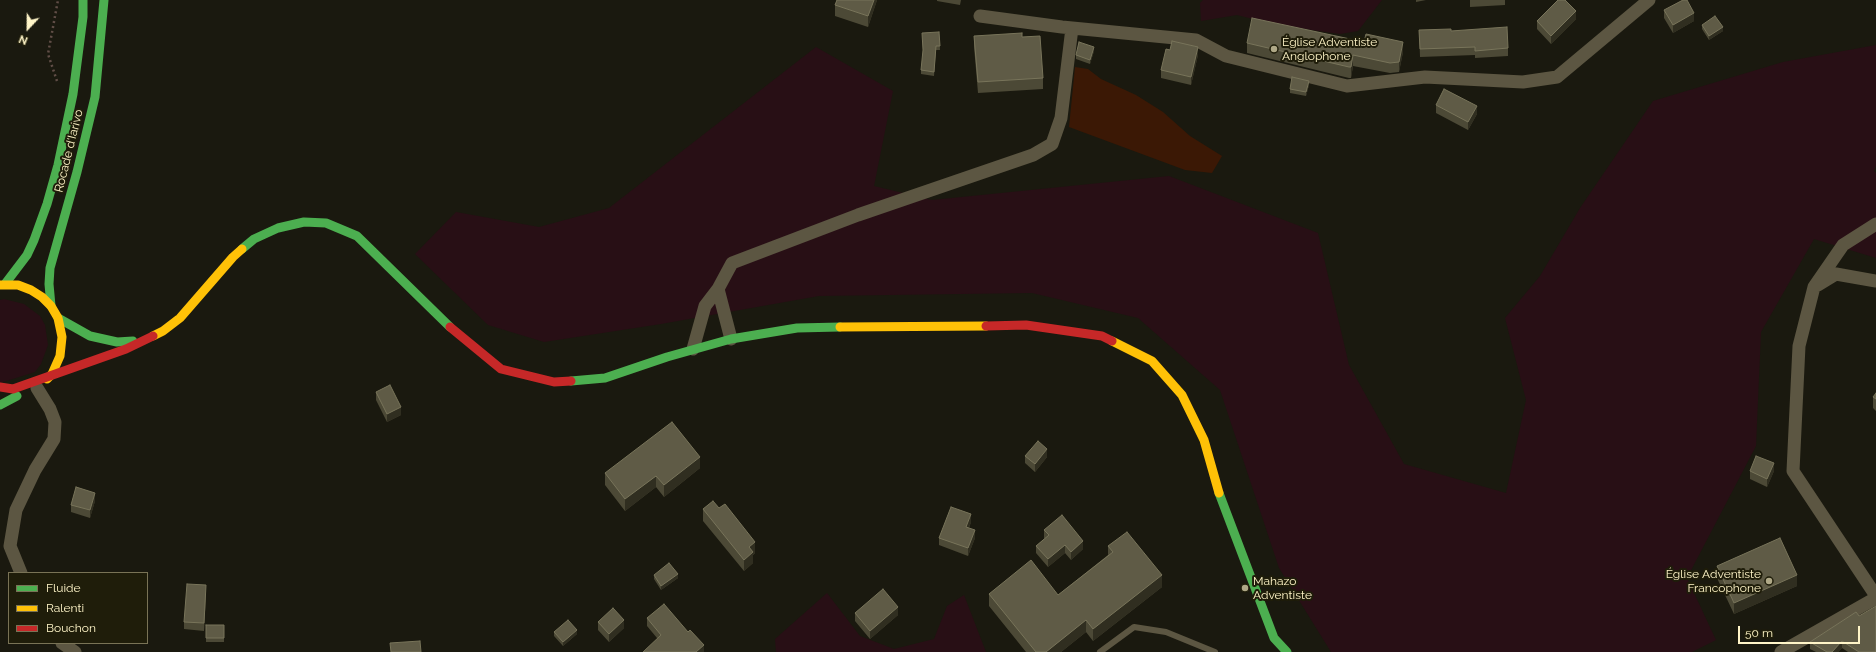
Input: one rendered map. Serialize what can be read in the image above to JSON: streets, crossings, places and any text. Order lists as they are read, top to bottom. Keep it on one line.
{"streets":{"main road":["Rocade d'Iarivo"]},"places":["Église Adventiste Anglophone","Église Adventiste Francophone","Mahazo Adventiste"],"legend":["Fluide","Ralenti","Bouchon"],"scale_bar":"50 m","north":"bottom"}
